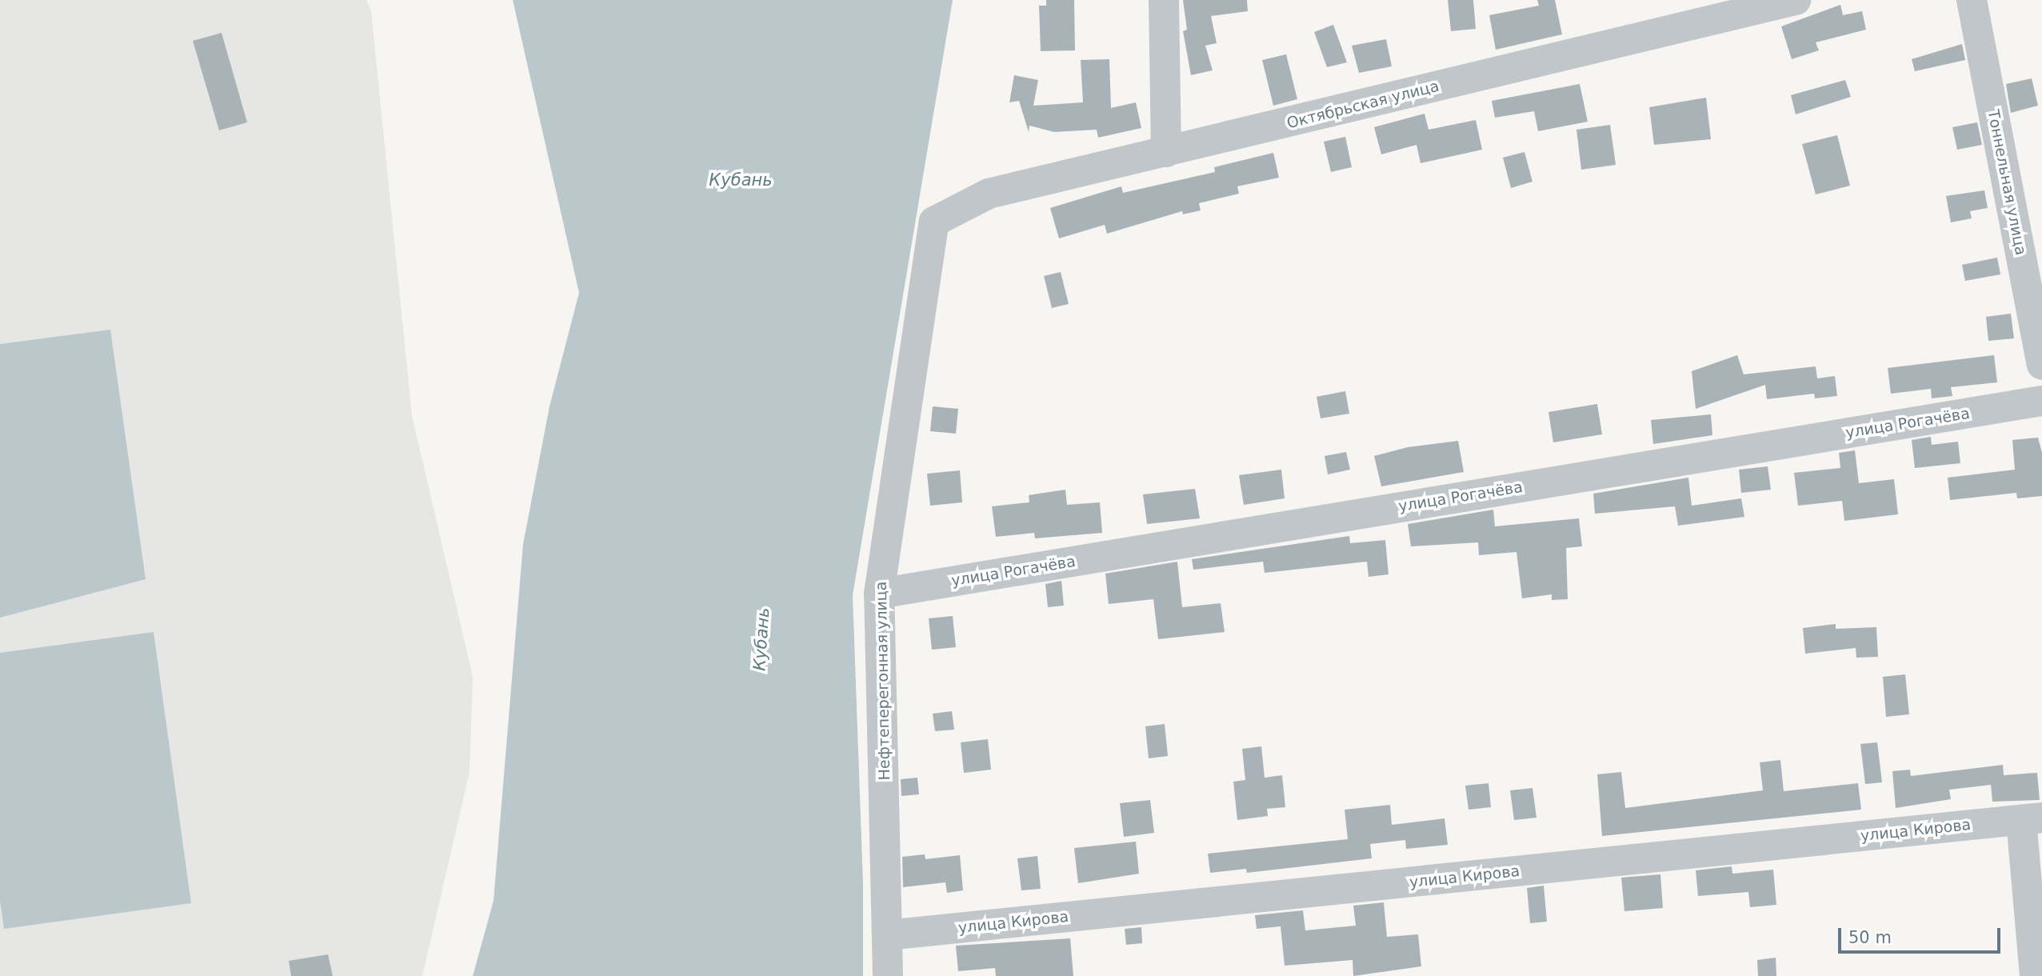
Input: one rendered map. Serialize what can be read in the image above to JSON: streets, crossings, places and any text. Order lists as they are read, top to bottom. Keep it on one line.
{"streets":{"street":["Октябрьская улица","Тоннельная улица","улица Рогачёва","Нефтеперегонная улица","улица Кирова"]},"crossings":[["Октябрьская улица","Нефтеперегонная улица"],["улица Рогачёва","Нефтеперегонная улица"],["Нефтеперегонная улица","улица Кирова"]],"water":["Кубань"],"scale_bar":"50 m"}
